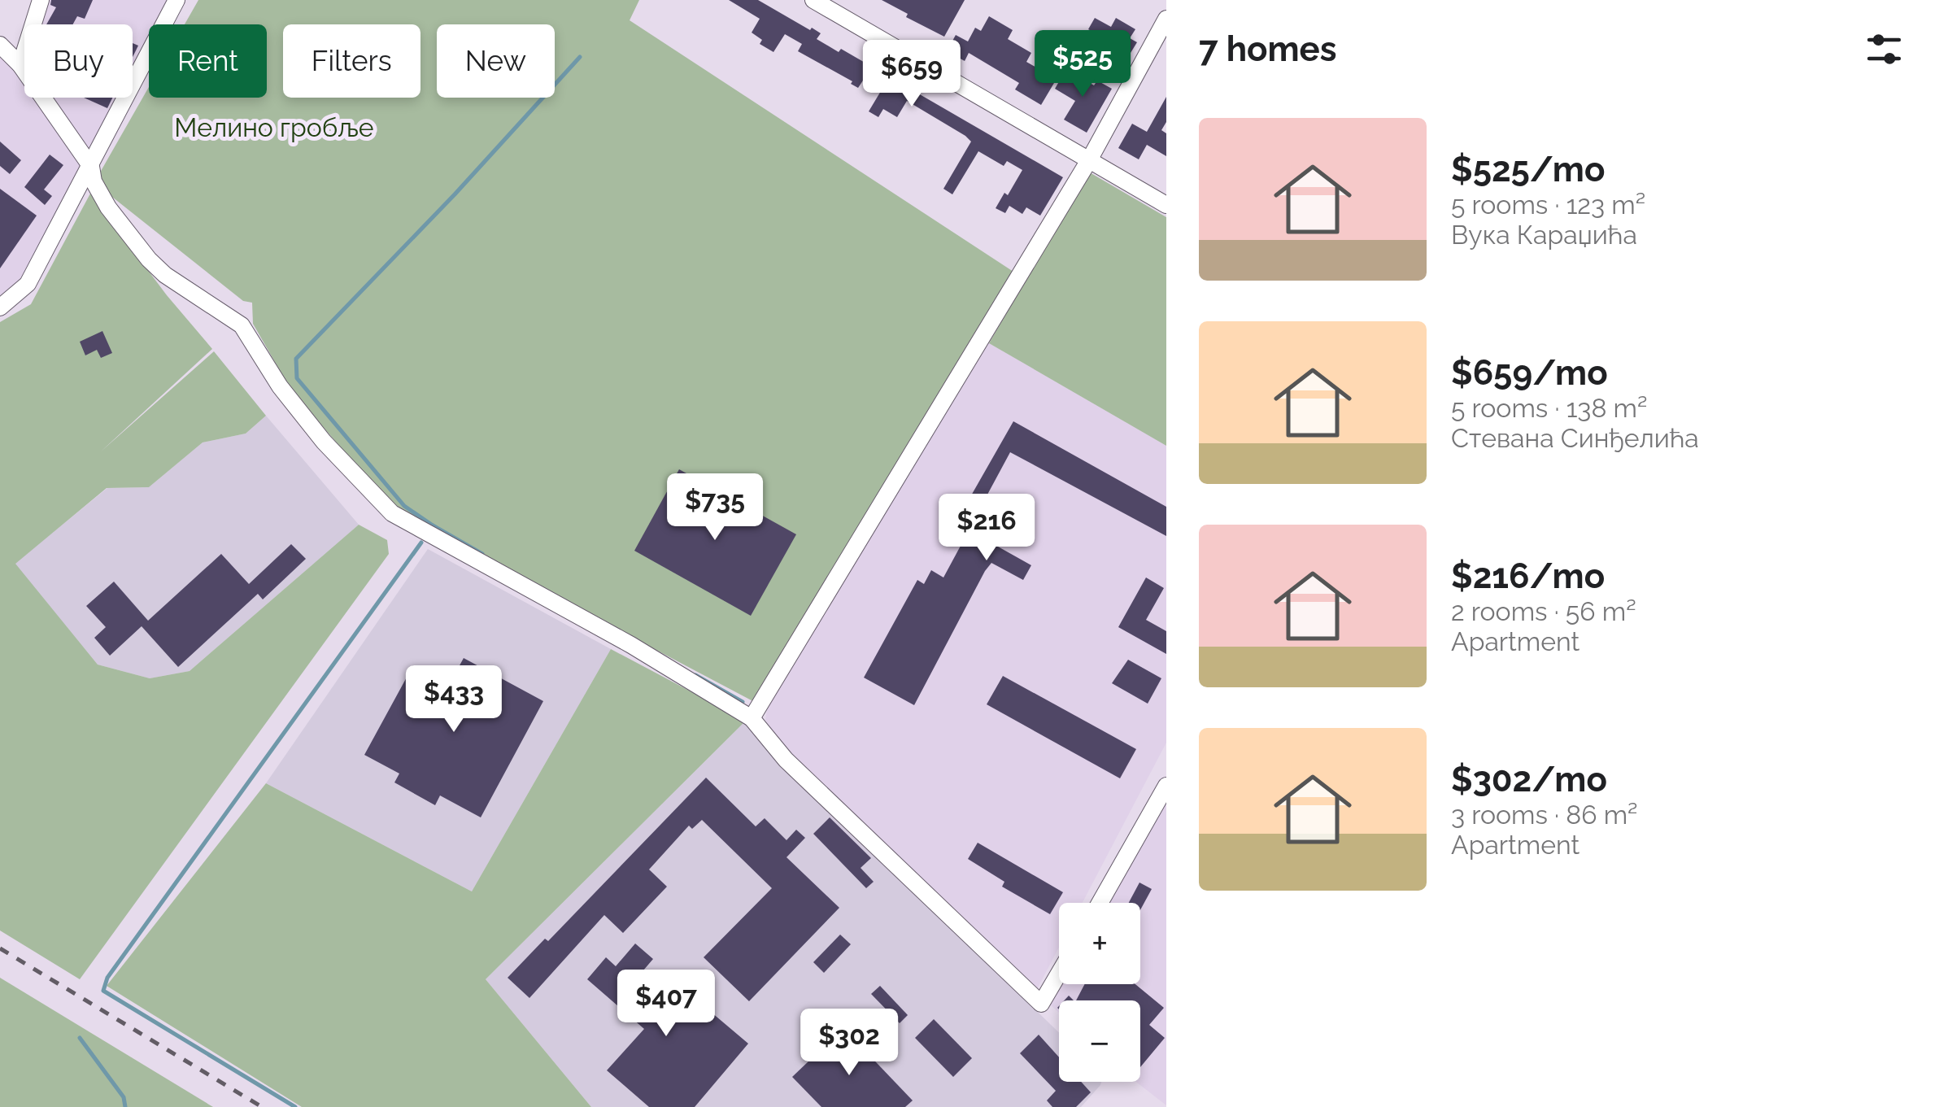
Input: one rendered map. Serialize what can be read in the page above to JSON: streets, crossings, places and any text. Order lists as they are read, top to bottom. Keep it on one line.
{"parks":["Мелино гробље"],"page":{"heading":"7 homes","chip":["Buy","Rent","Filters","New"],"price":["$525","$659","$735","$216","$433","$407","$302"],"list":[{"name":"$525/mo","note":"5 rooms · 123 m² · Вука Караџића"},{"name":"$659/mo","note":"5 rooms · 138 m² · Стевана Синђелића"},{"name":"$216/mo","note":"2 rooms · 56 m² · Apartment"},{"name":"$302/mo","note":"3 rooms · 86 m² · Apartment"}],"map_buttons":["+","−"]}}
